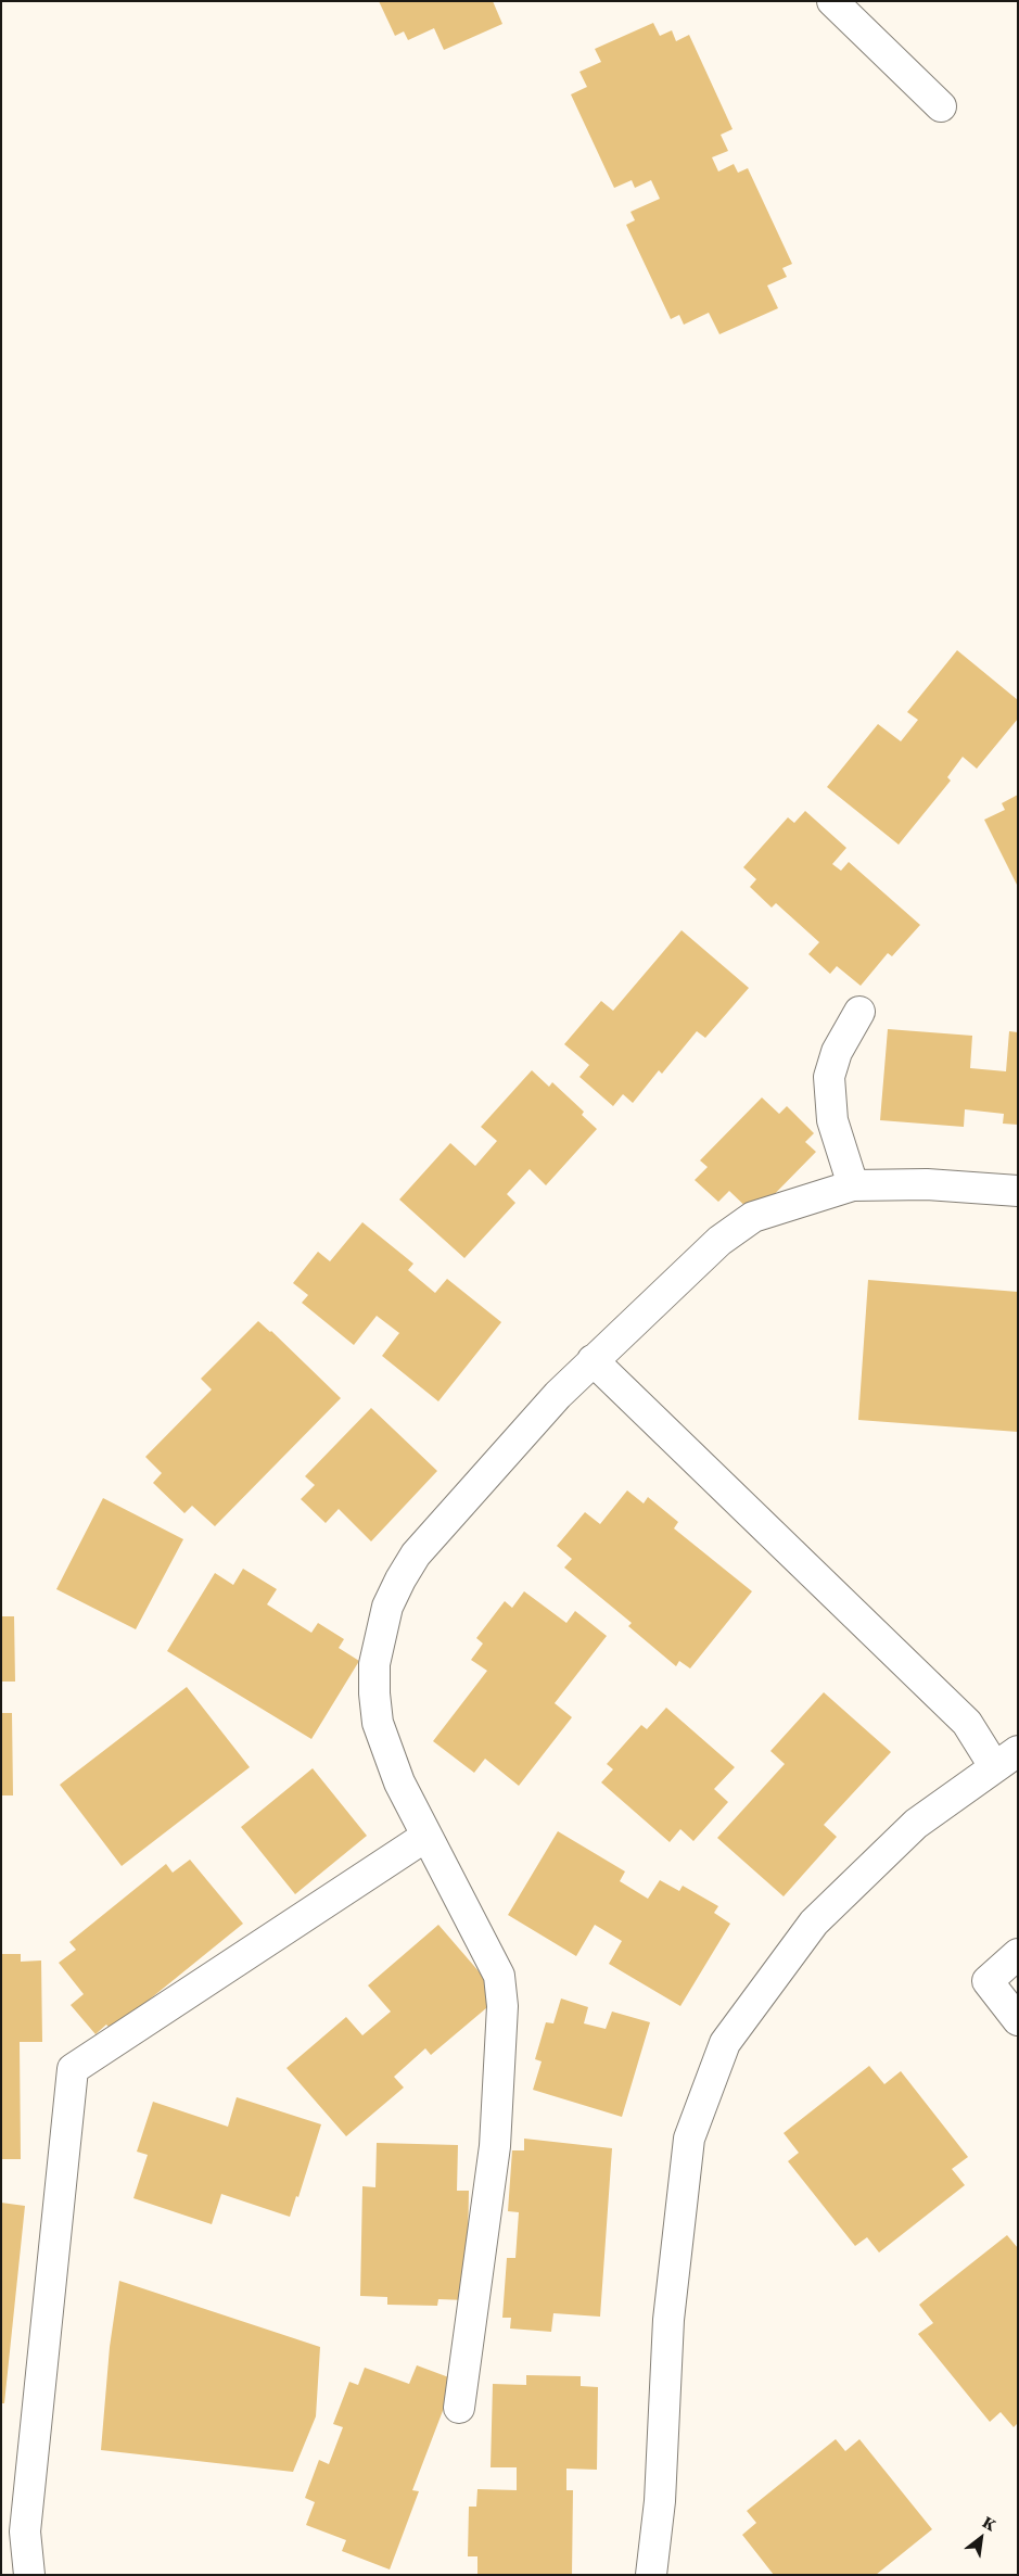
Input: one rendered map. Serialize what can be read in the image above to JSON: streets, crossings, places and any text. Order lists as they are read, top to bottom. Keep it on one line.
{"north":"top right"}
